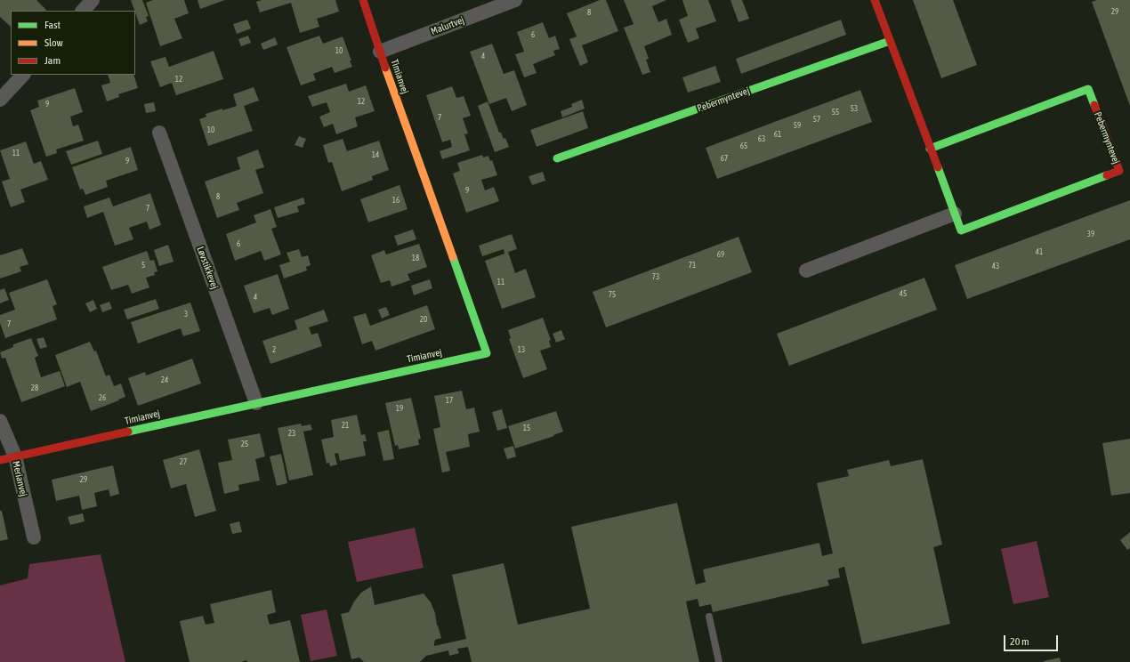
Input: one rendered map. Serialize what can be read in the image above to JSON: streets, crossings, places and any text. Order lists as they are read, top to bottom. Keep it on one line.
{"streets":{"street":["Malurtvej","Timianvej","Pebermyntevej","Løvstikkevej","Merianvej"]},"crossings":[["Malurtvej","Timianvej"],["Timianvej","Løvstikkevej"],["Timianvej","Merianvej"]],"house_numbers":["29","8","6","10","4","12","12","9","53","55","7","57","59","10","61","63","65","11","14","67","9","9","8","16","7","39","6","41","69","18","5","71","43","73","11","45","75","4","3","20","7","2","13","24","28","26","17","19","21","15","23","25","27","29"],"legend":["Fast","Slow","Jam"],"scale_bar":"20 m"}
